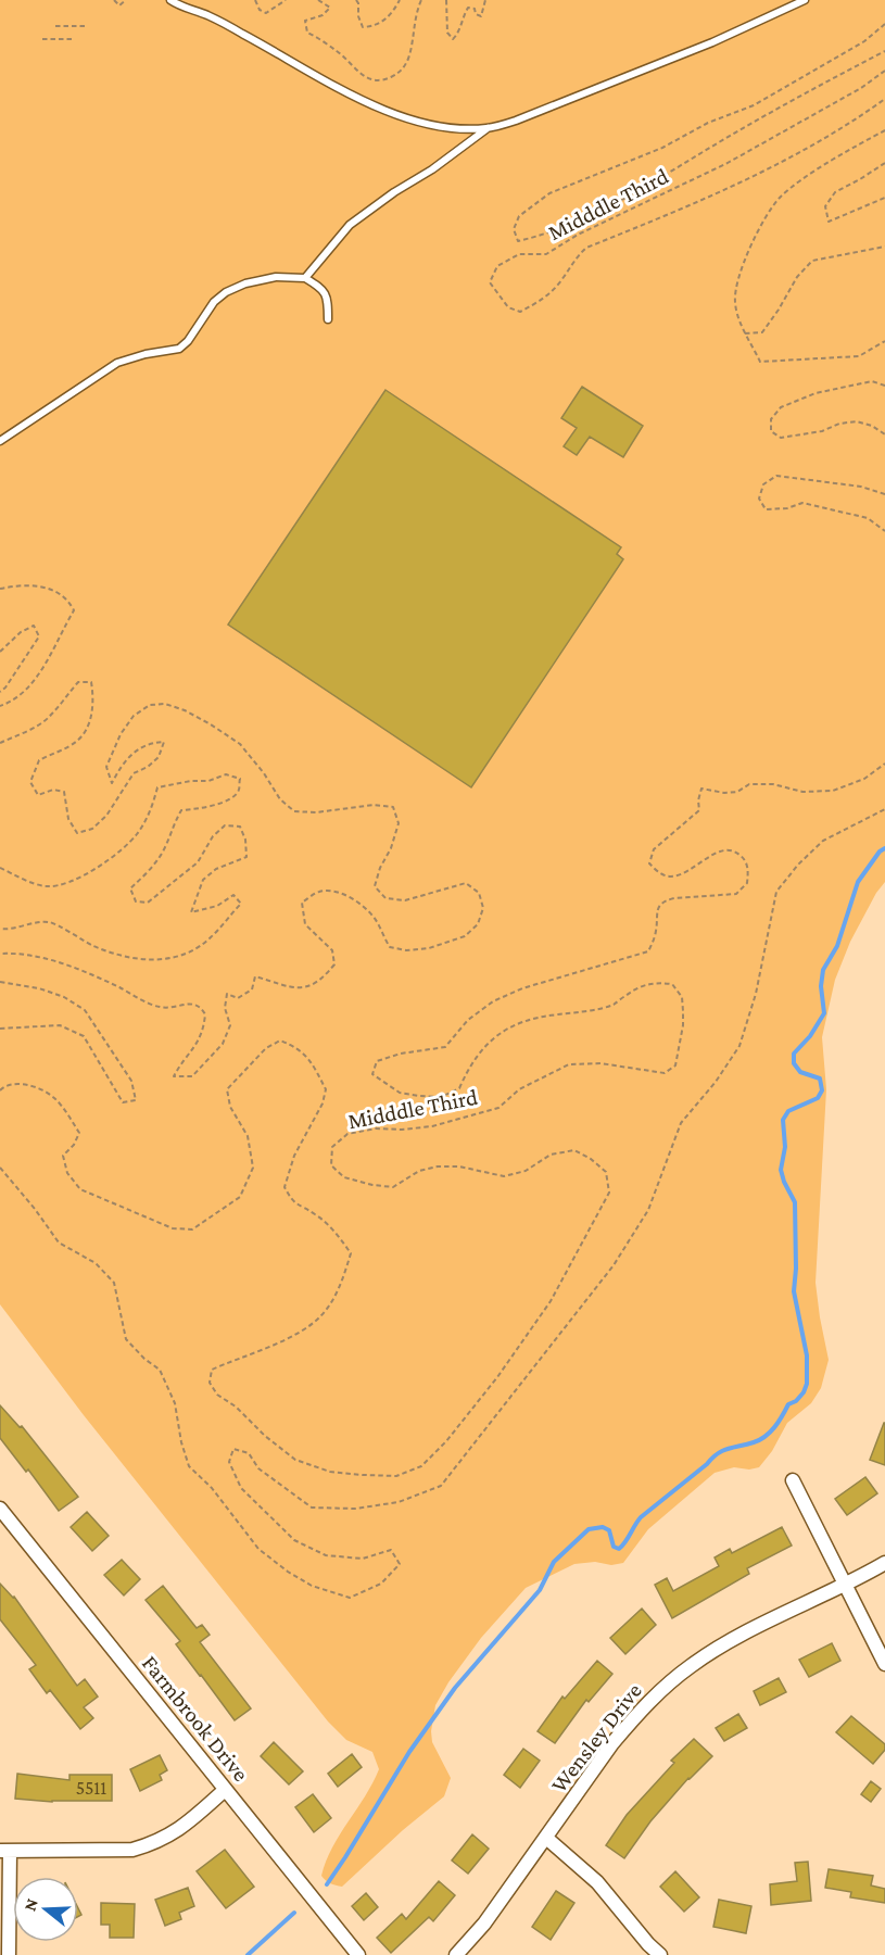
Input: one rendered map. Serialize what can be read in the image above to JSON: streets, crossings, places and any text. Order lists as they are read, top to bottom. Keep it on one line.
{"streets":{"street":["Farmbrook Drive","Wensley Drive"],"path":["Midddle Third"]},"house_numbers":["5511"],"north":"left"}
